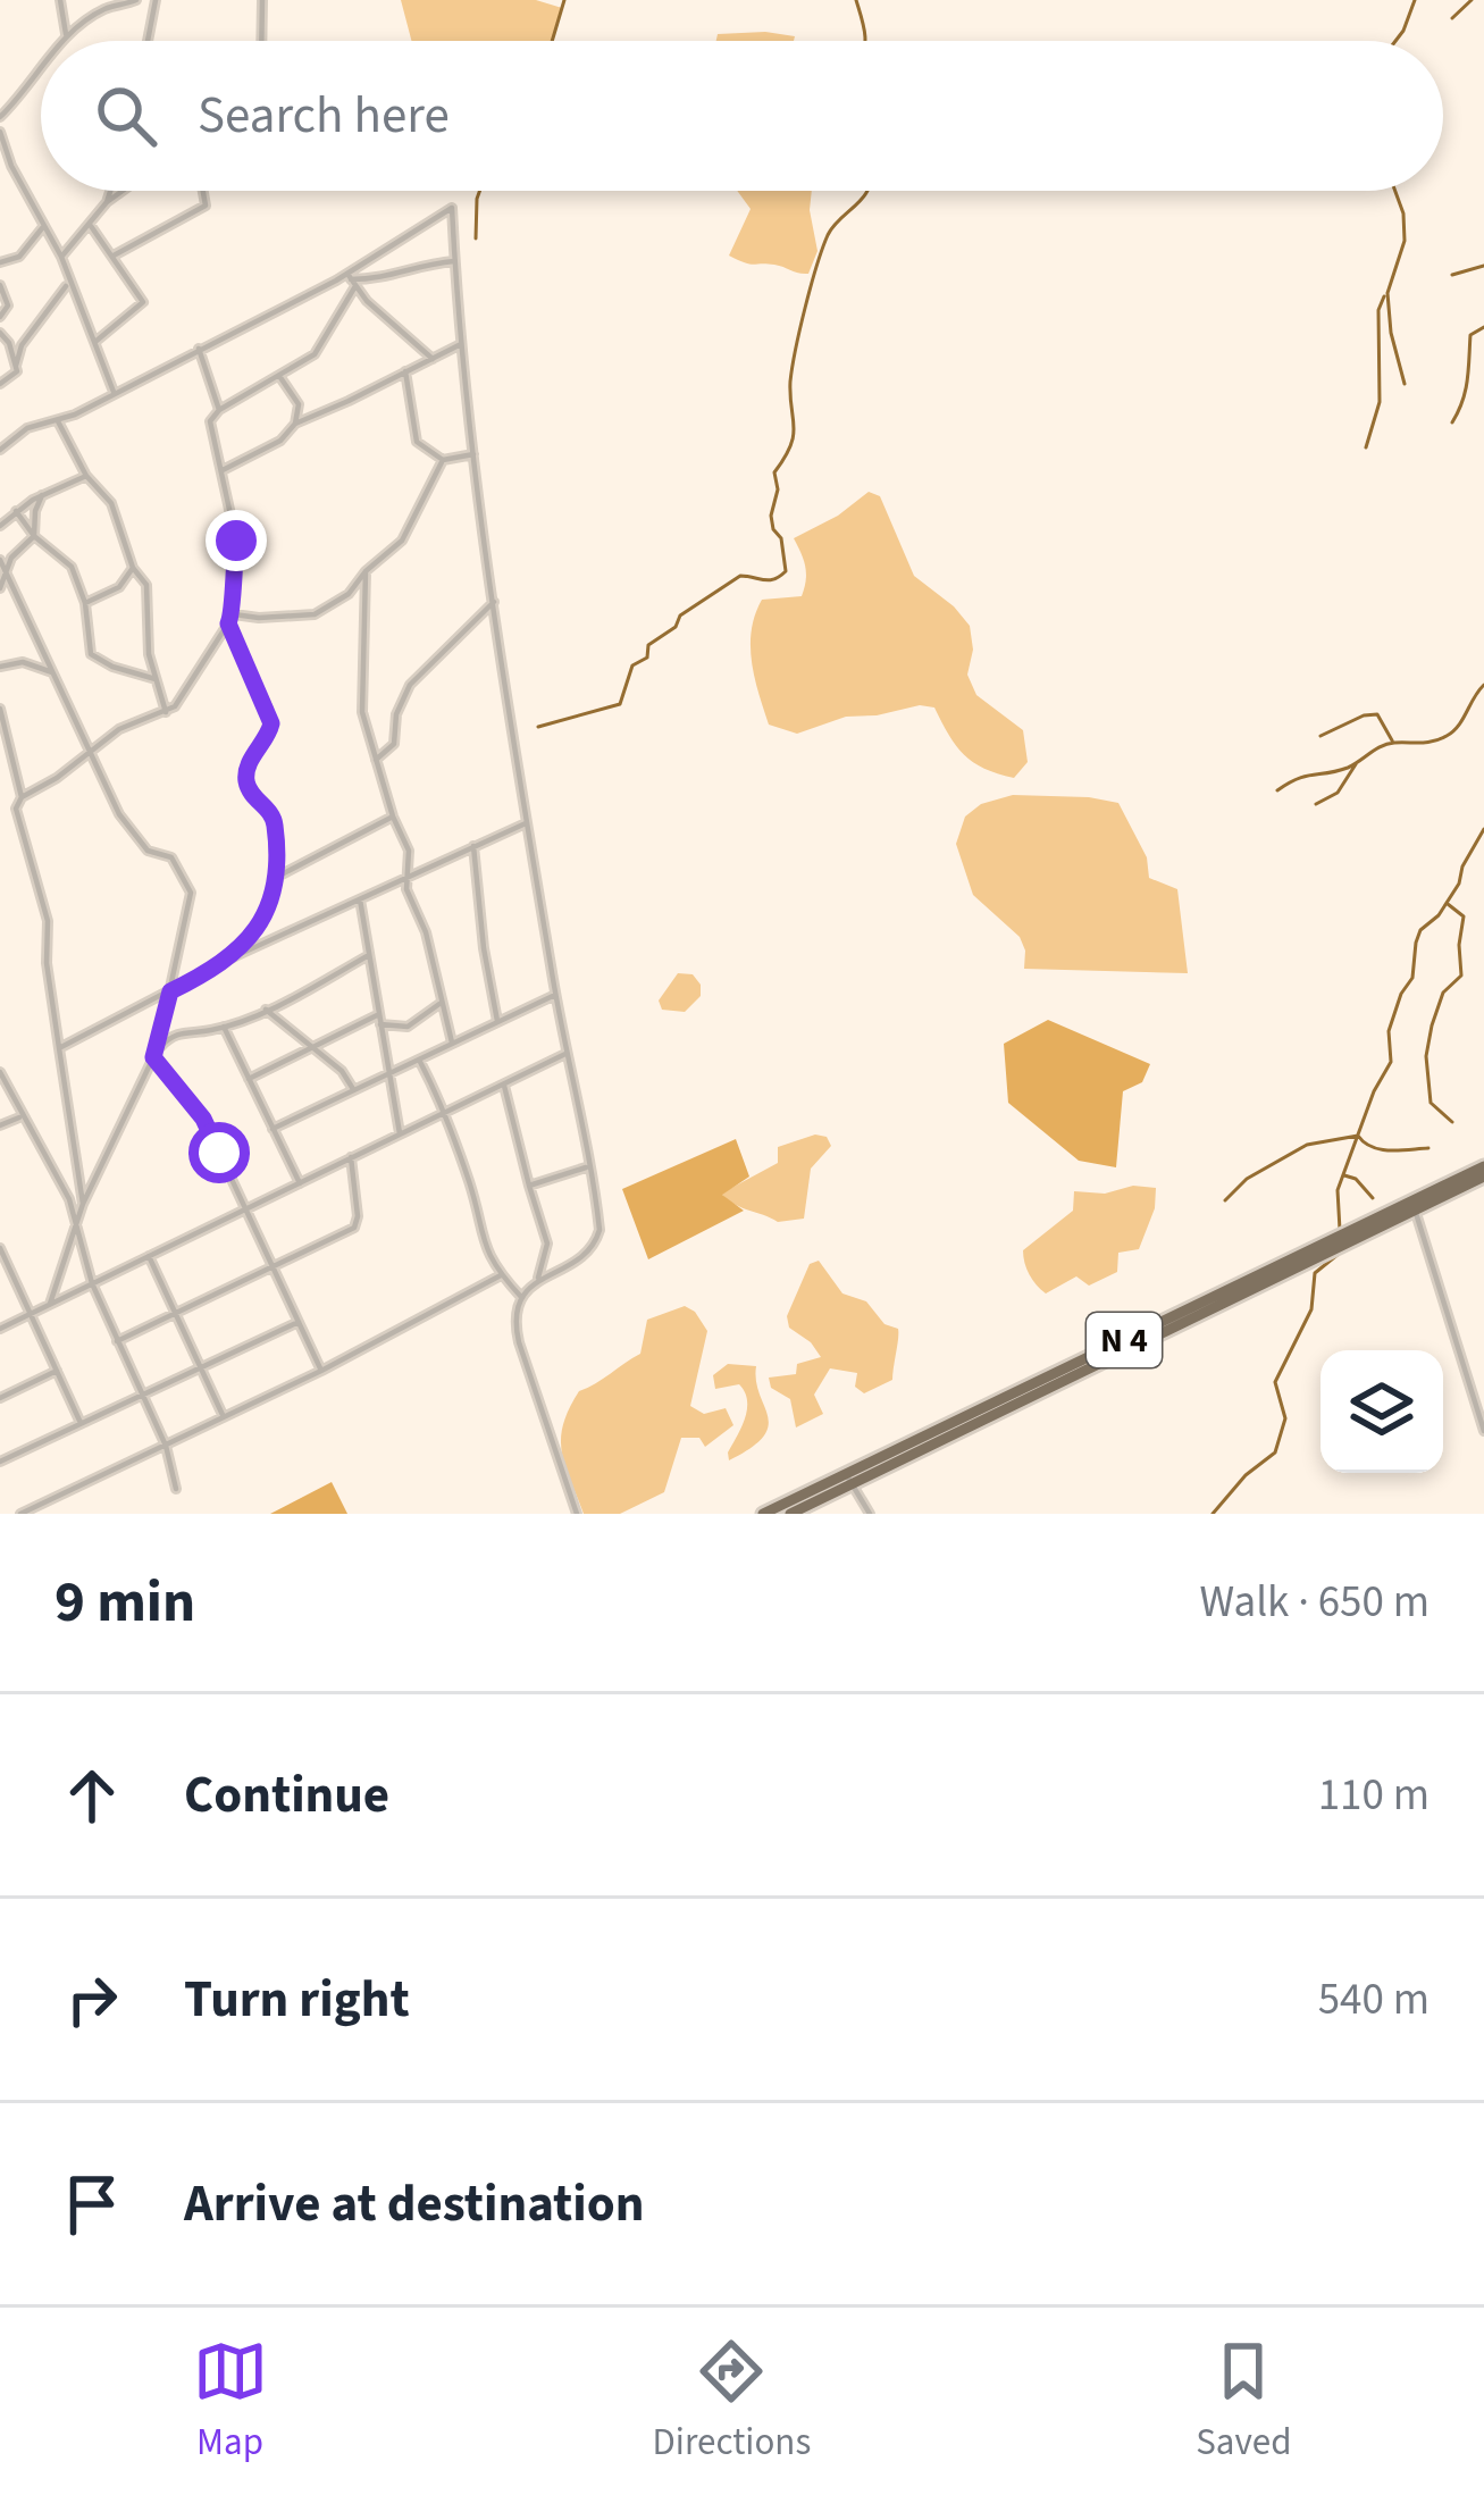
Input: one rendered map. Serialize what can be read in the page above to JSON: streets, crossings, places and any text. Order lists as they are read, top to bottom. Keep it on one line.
{"streets":{"highway":["N 4"]},"page":{"search":"Search here","heading":["9 min","Walk · 650 m"],"list":[["Continue","110 m"],["Turn right","540 m"],"Arrive at destination"],"nav":["Map","Directions","Saved"]}}
